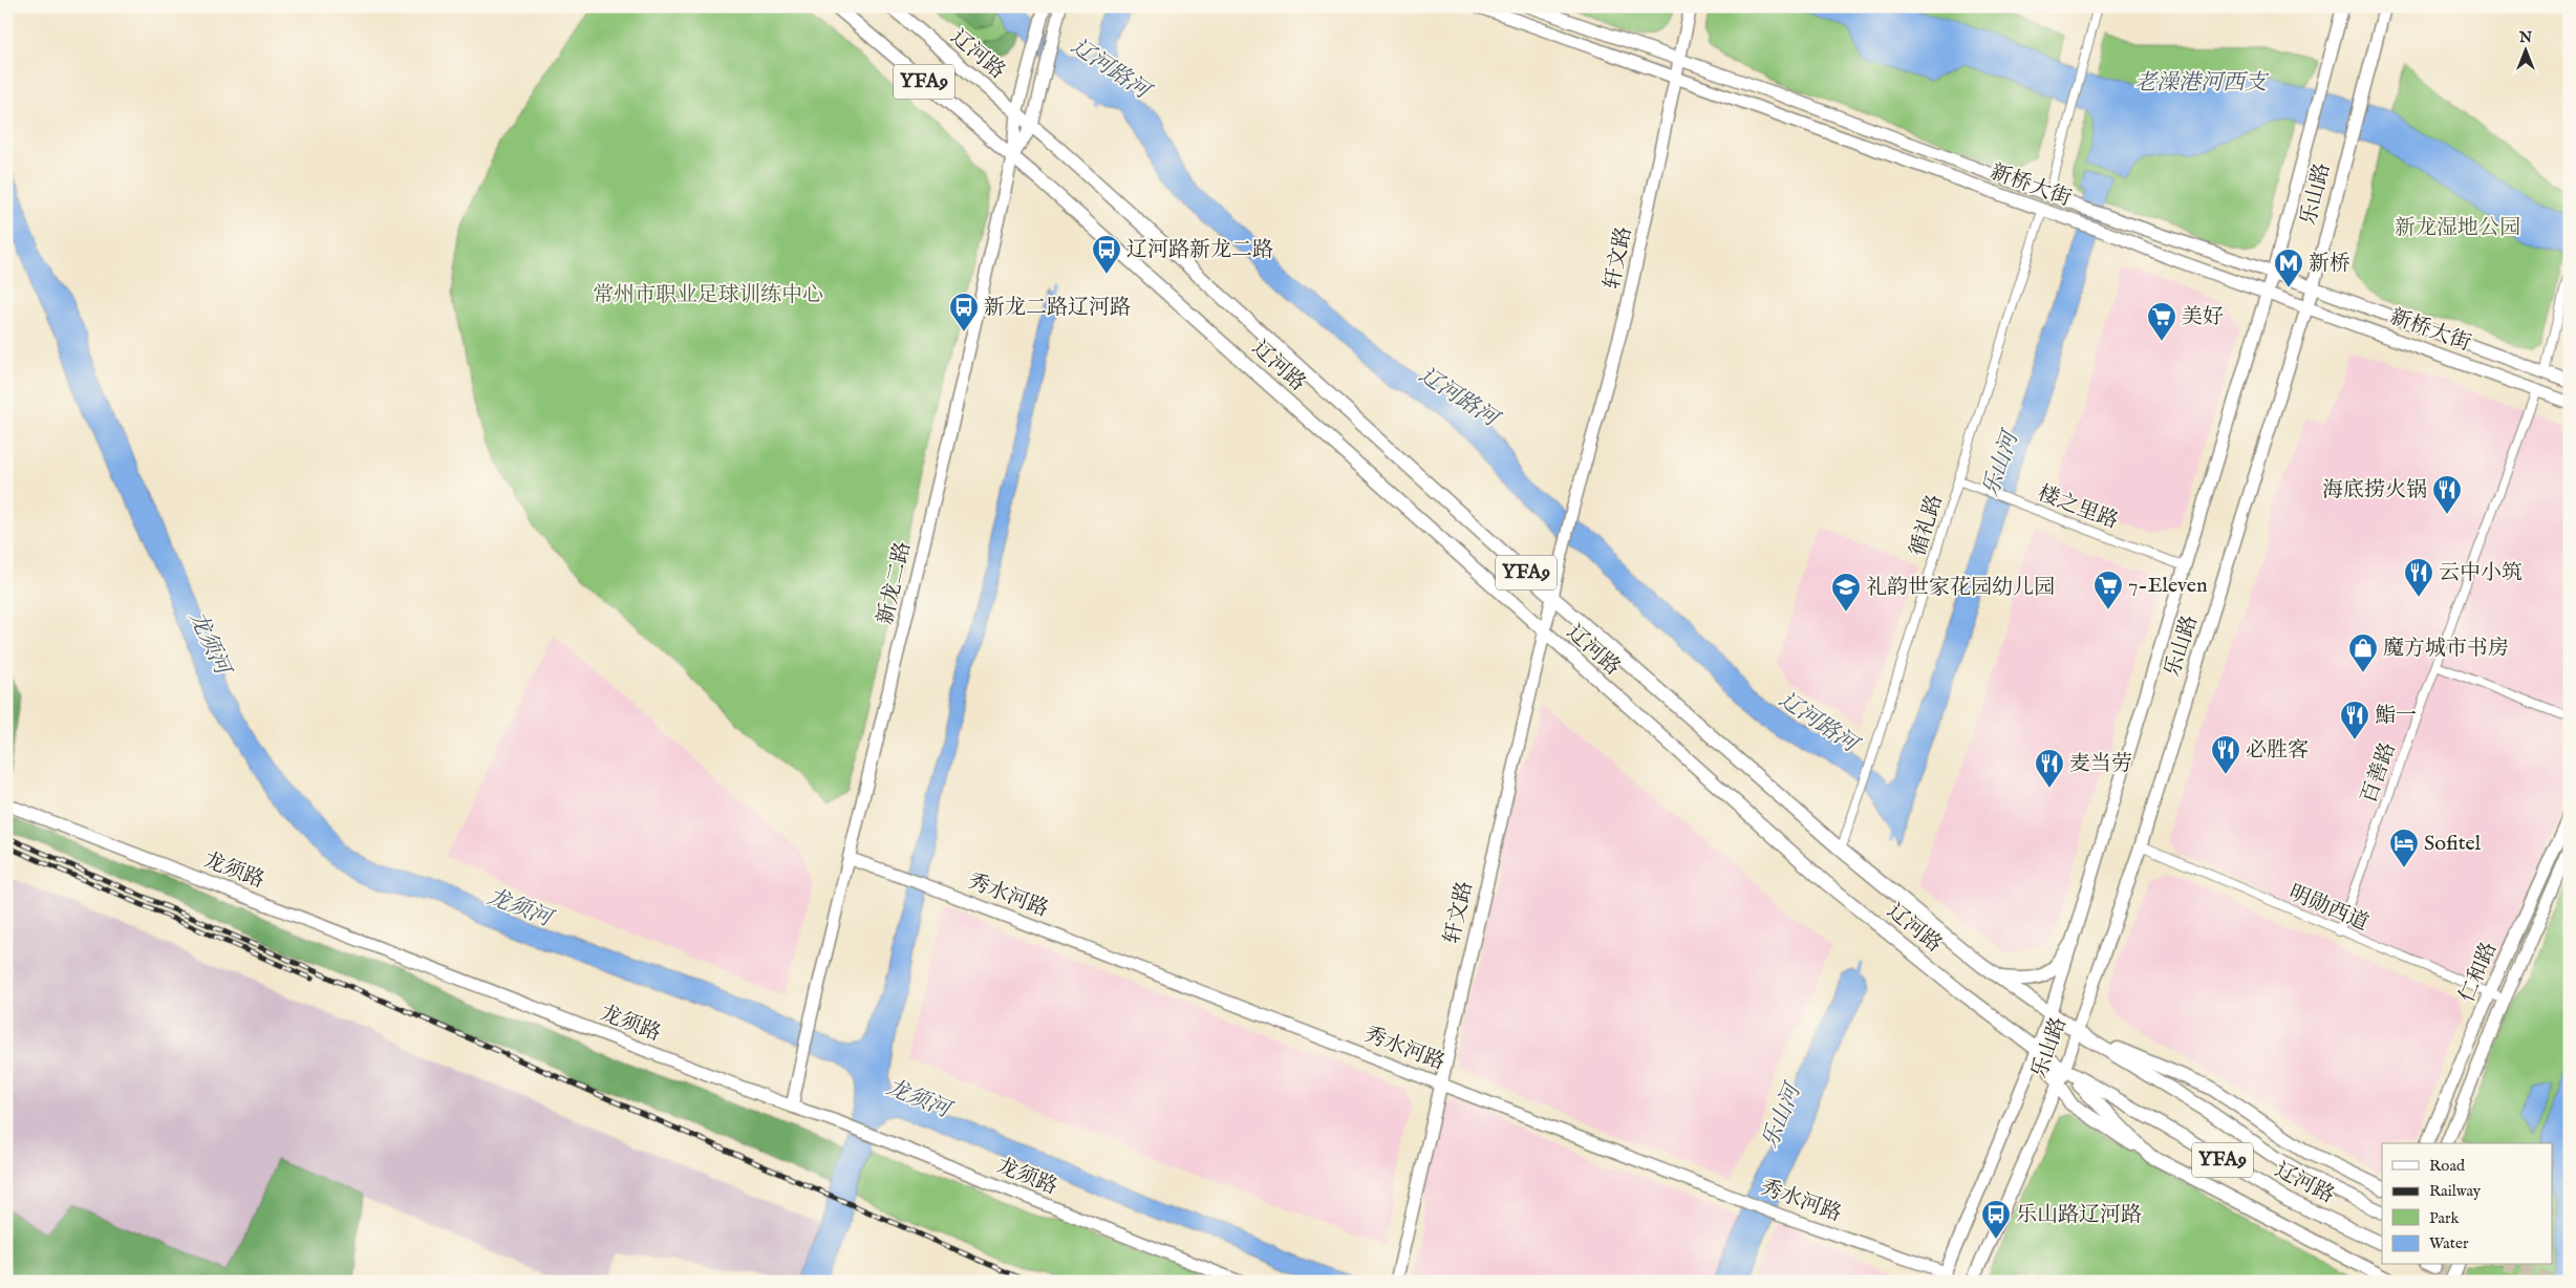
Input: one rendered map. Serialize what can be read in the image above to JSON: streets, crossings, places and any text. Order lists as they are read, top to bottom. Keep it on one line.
{"streets":{"main road":["辽河路","YFA9"],"street":["新桥大街","乐山路","轩文路","楼之里路","循礼路","新龙二路","百善路","龙须路","秀水河路","明勋西道","仁和路"]},"crossings":[["辽河路","乐山路"],["辽河路","轩文路"],["辽河路","循礼路"],["辽河路","新龙二路"],["新桥大街","乐山路"],["新桥大街","轩文路"],["新桥大街","循礼路"],["新桥大街","百善路"],["乐山路","楼之里路"],["乐山路","秀水河路"],["乐山路","明勋西道"],["轩文路","秀水河路"],["楼之里路","循礼路"],["新龙二路","龙须路"],["新龙二路","秀水河路"],["百善路","明勋西道"],["明勋西道","仁和路"]],"water":["辽河路河","老澡港河西支","乐山河","龙须河"],"parks":["新龙湿地公园","常州市职业足球训练中心"],"places":{"bus stop":["辽河路新龙二路","新龙二路辽河路","乐山路辽河路"],"metro station":["新桥"],"supermarket":["美好","7-Eleven"],"restaurant":["海底捞火锅","云中小筑","鮨一","必胜客","麦当劳"],"school or university":["礼韵世家花园幼儿园"],"shop":["魔方城市书房"],"hotel":["Sofitel"]},"legend":["Road","Railway","Park","Water"],"north":"top"}
